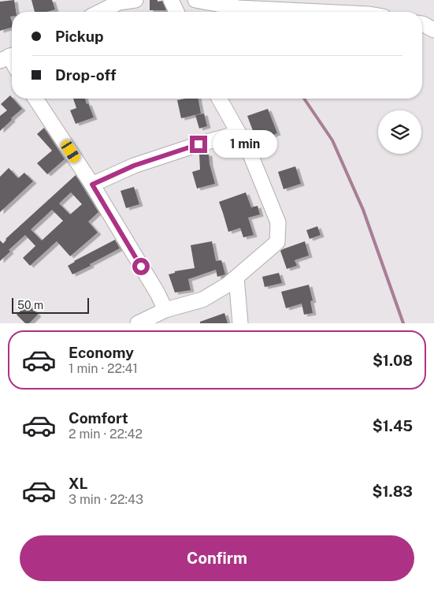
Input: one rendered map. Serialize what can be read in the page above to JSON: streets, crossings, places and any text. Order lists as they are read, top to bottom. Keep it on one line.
{"scale_bar":"50 m","page":{"banner":["Pickup","Drop-off"],"bubble":"1 min","scale":"50 m","list":[{"name":"Economy","note":"1 min · 22:41","value":"$1.08"},{"name":"Comfort","note":"2 min · 22:42","value":"$1.45"},{"name":"XL","note":"3 min · 22:43","value":"$1.83"}],"buttons":"Confirm"}}
